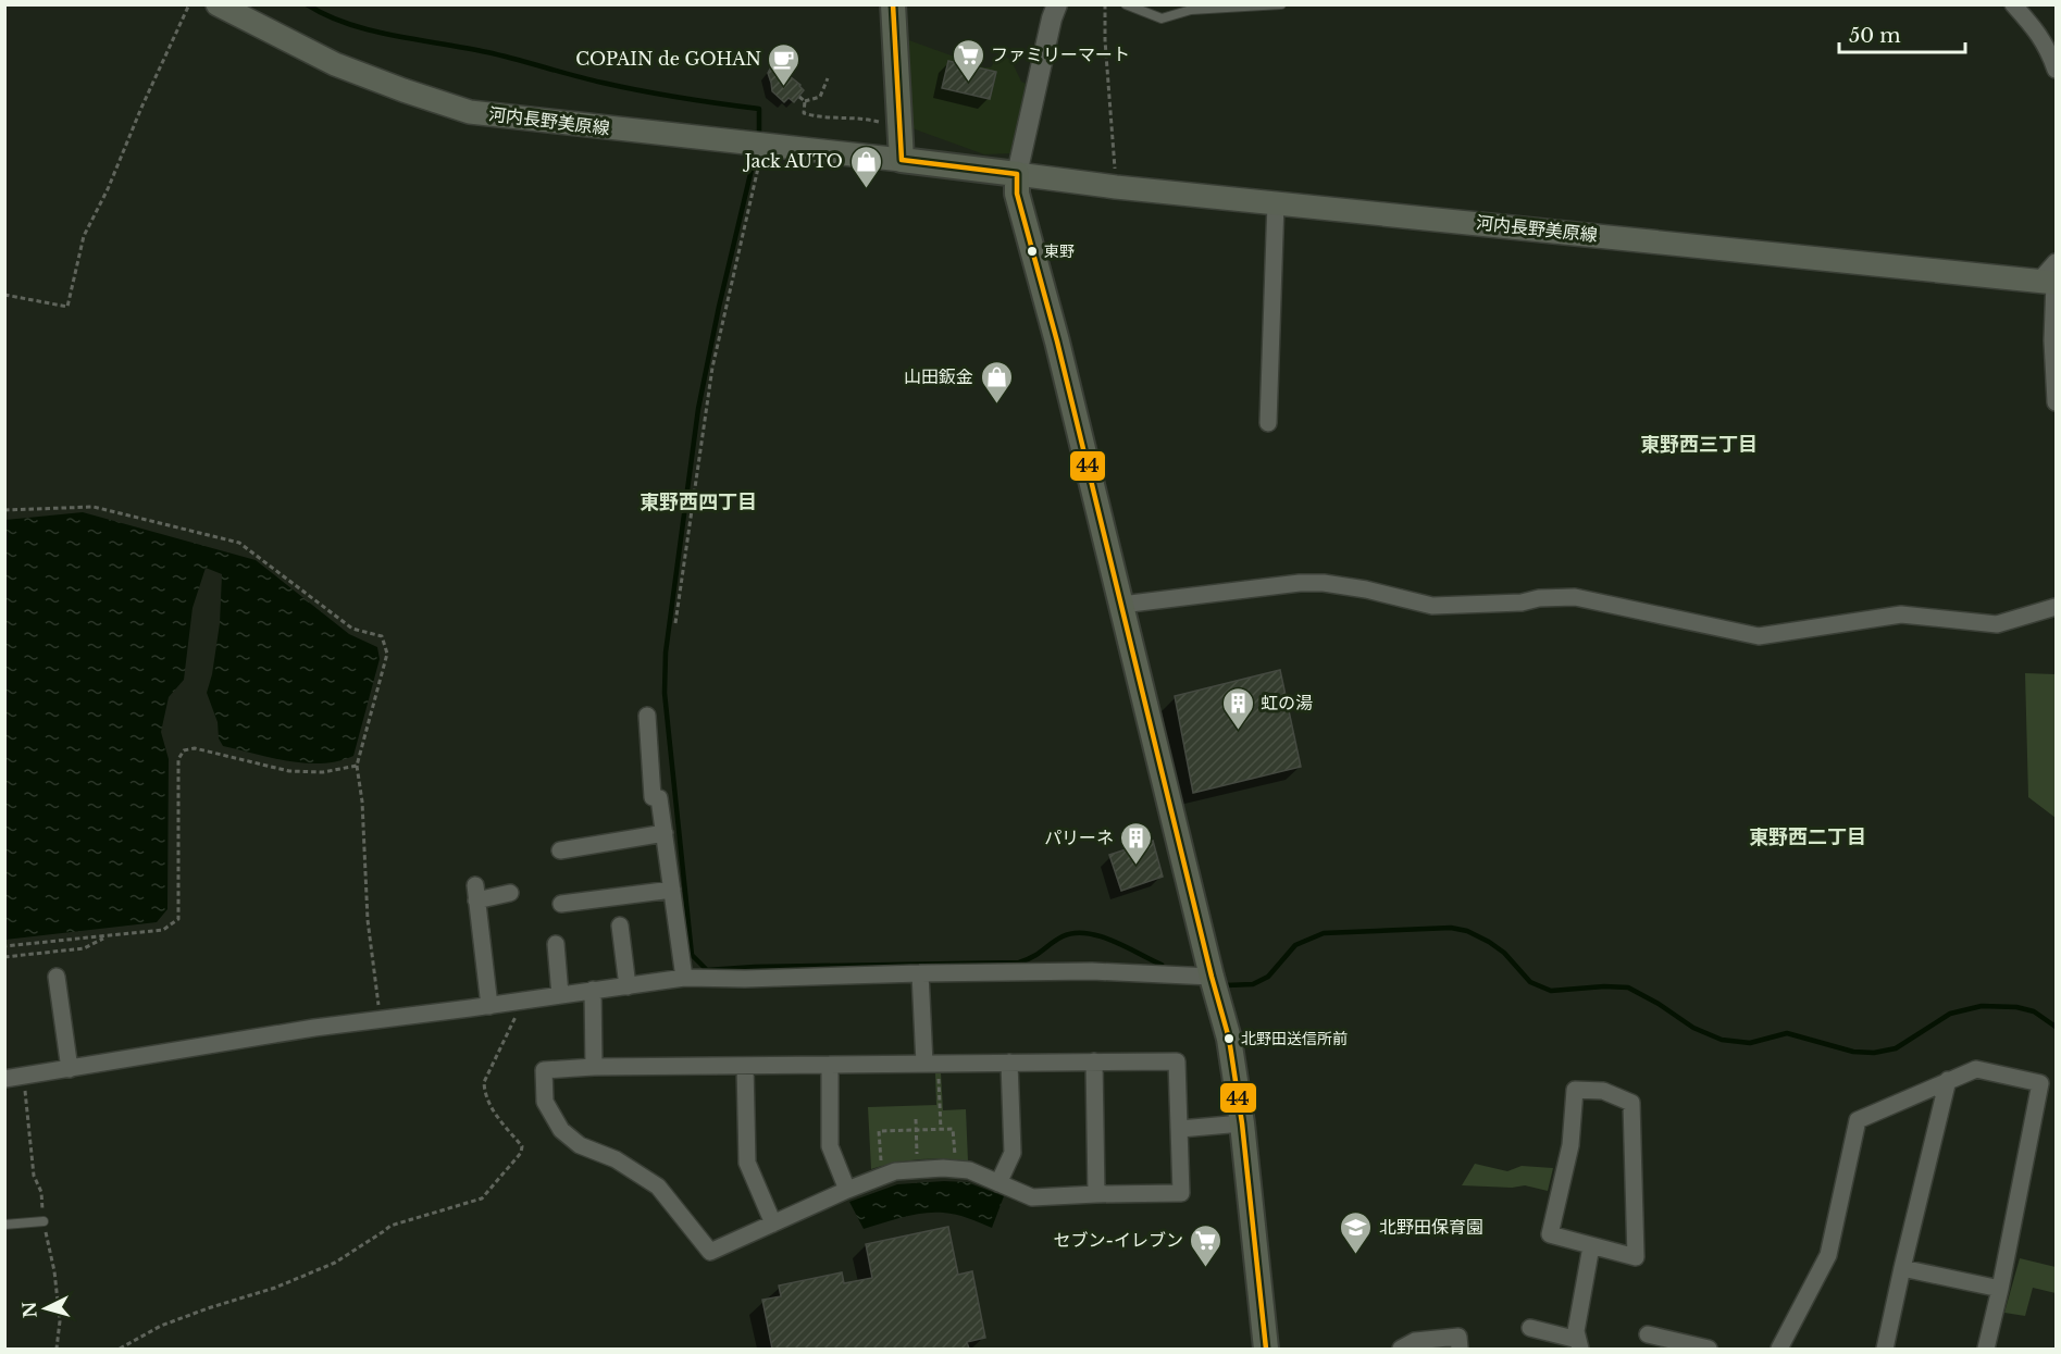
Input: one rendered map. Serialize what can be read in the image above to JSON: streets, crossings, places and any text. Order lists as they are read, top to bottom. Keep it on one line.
{"streets":{"main road":["河内長野美原線"]},"districts":["東野西三丁目","東野西四丁目","東野西二丁目"],"places":{"supermarket":["ファミリーマート","セブン-イレブン"],"cafe":["COPAIN de GOHAN"],"shop":["Jack AUTO","山田鈑金"],"other":["東野","北野田送信所前"],"building":["虹の湯","パリーネ"],"school or university":["北野田保育園"]},"lines":["transit line 44"],"scale_bar":"50 m","north":"left"}
